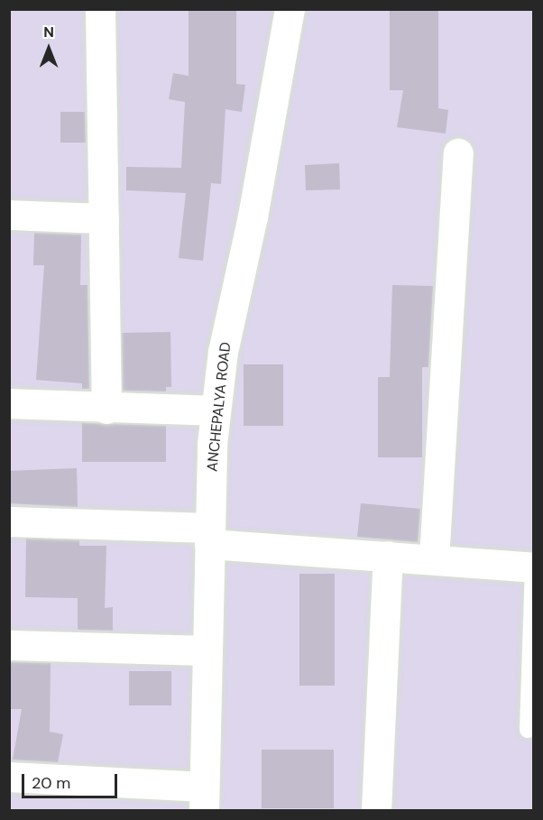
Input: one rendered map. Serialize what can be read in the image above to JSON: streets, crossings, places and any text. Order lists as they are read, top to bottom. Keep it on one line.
{"streets":{"street":["ANCHEPALYA ROAD"]},"scale_bar":"20 m","north":"top"}
